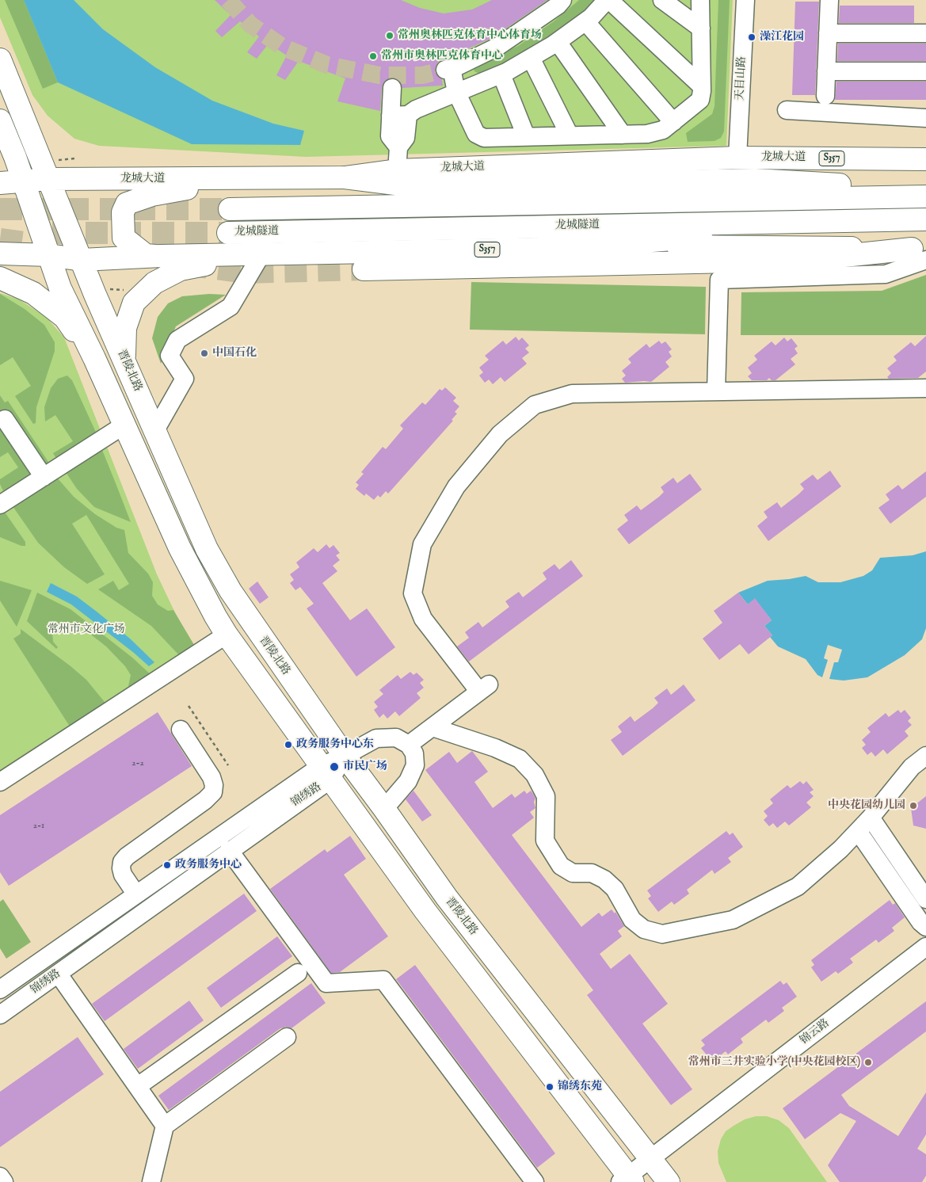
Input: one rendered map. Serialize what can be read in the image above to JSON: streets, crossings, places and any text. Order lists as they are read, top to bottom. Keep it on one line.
{"streets":{"main road":["龙城大道","S357","龙城隧道","晋陵北路"],"street":["天目山路","锦绣路","锦云路"]},"crossings":[["天目山路","龙城大道"],["龙城大道","晋陵北路"],["S357","晋陵北路"],["晋陵北路","锦绣路"],["晋陵北路","锦云路"]],"parks":["常州市文化广场"],"places":["常州奥林匹克体育中心体育场","澡江花园","常州市奥林匹克体育中心","中国石化","政务服务中心东","市民广场","中央花园幼儿园","政务服务中心","常州市三井实验小学(中央花园校区)","锦绣东苑"],"house_numbers":["2-2","2-1"]}
